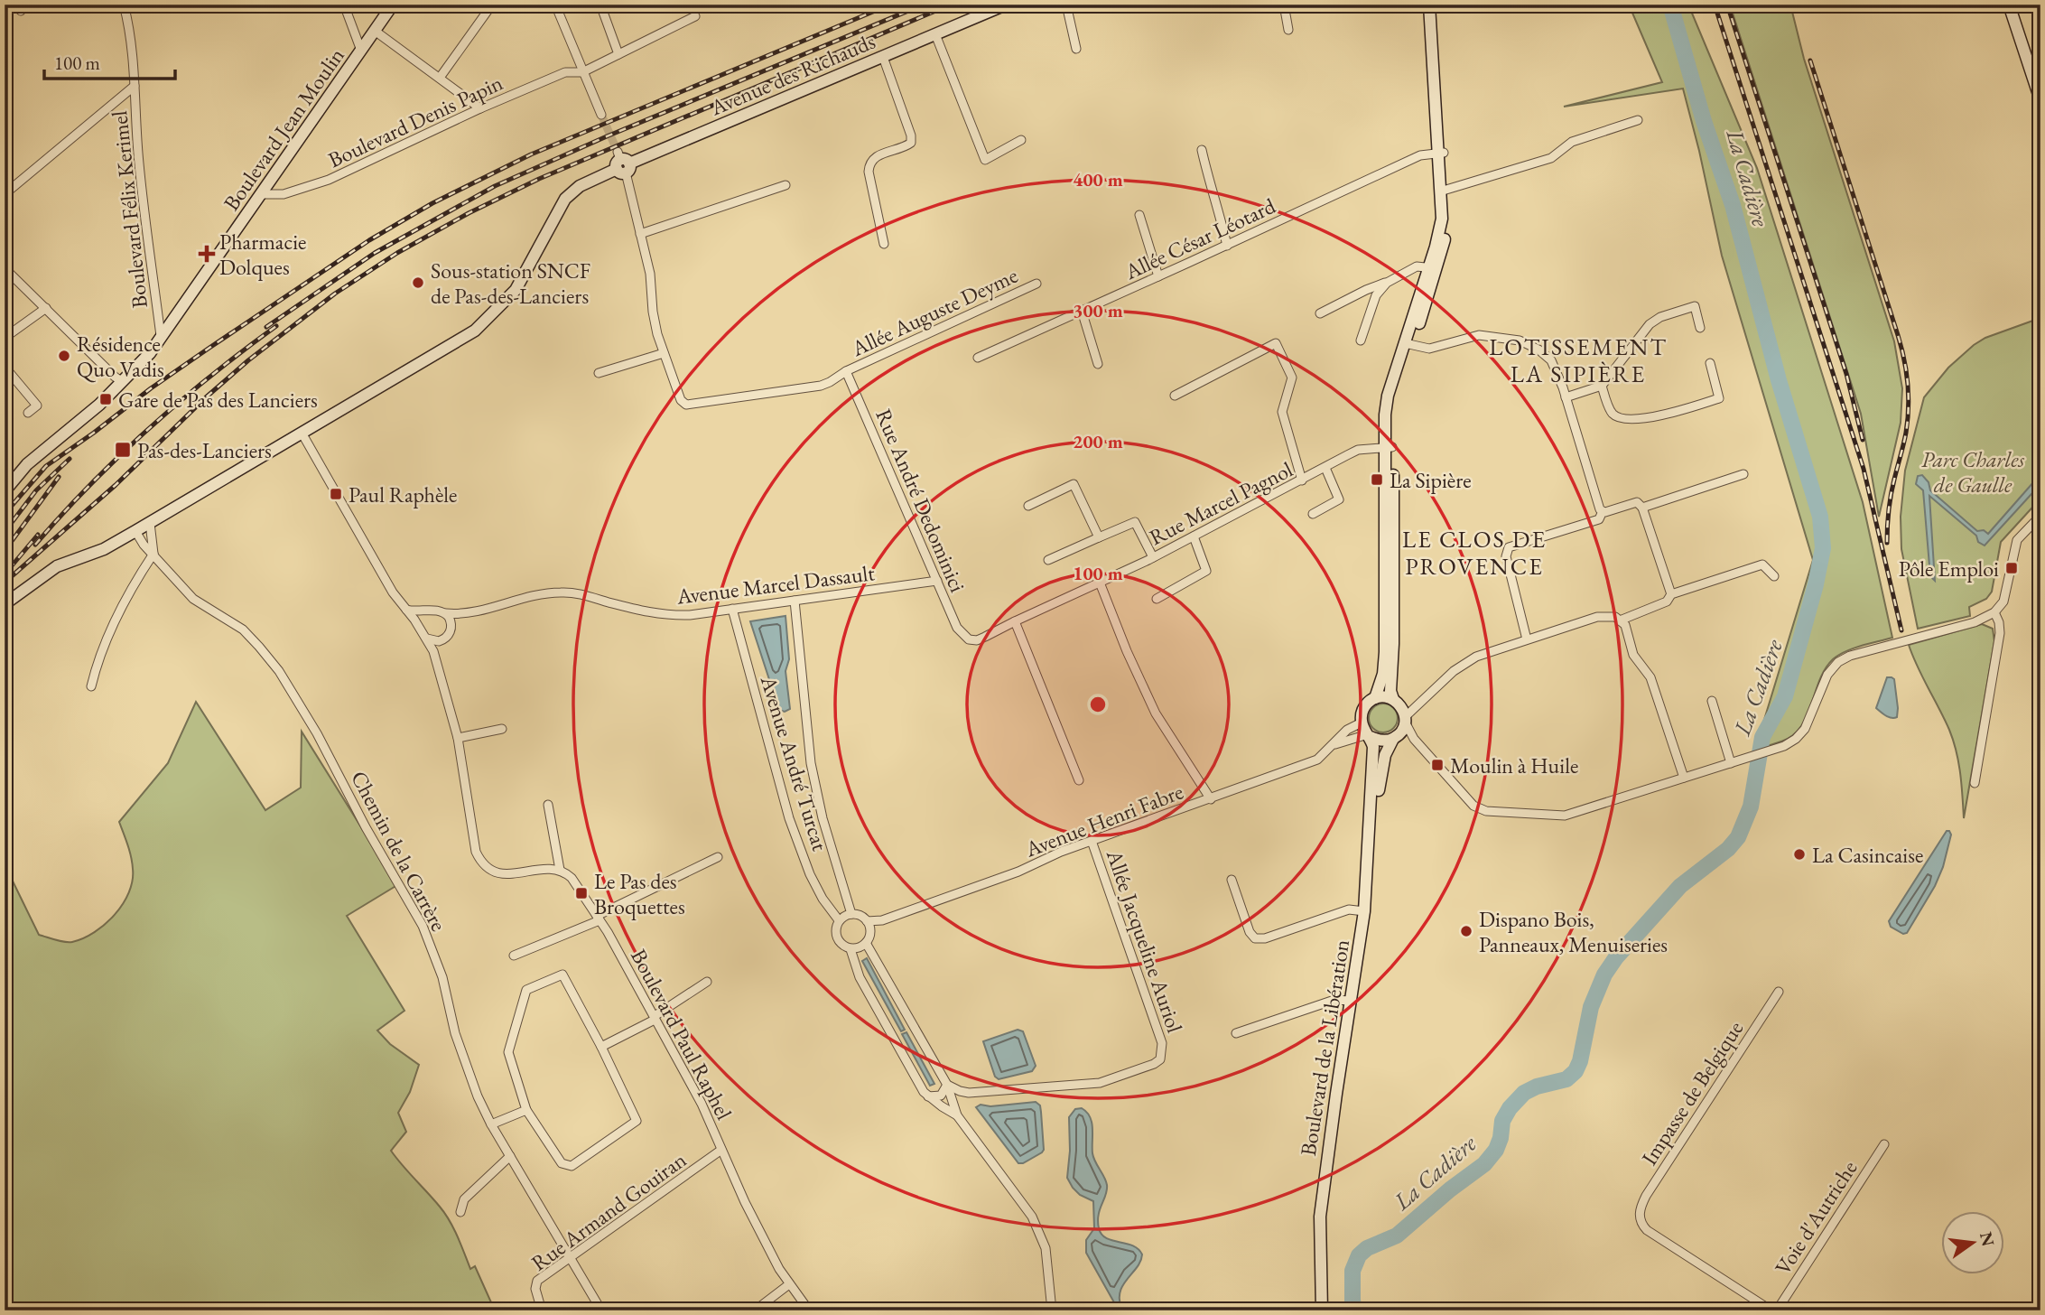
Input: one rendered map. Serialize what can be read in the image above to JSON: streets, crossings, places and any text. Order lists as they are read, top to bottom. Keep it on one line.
{"streets":{"street":["Avenue des Richauds","Boulevard Denis Papin","Boulevard Jean Moulin","Boulevard Félix Kerimel","Allée César Léotard","Allée Auguste Deyme","Rue André Dedominici","Rue Marcel Pagnol","Avenue Marcel Dassault","Avenue André Turcat","Avenue Henri Fabre","Chemin de la Carrère","Allée Jacqueline Auriol","Boulevard Paul Raphel","Boulevard de la Libération","Impasse de Belgique","Rue Armand Gouiran","Voie d'Autriche"]},"crossings":[["Avenue des Richauds","Chemin de la Carrère"],["Boulevard Denis Papin","Boulevard Jean Moulin"],["Boulevard Jean Moulin","Boulevard Félix Kerimel"],["Allée Auguste Deyme","Rue André Dedominici"],["Rue André Dedominici","Rue Marcel Pagnol"],["Rue André Dedominici","Avenue Marcel Dassault"],["Avenue Marcel Dassault","Avenue André Turcat"],["Avenue André Turcat","Avenue Henri Fabre"],["Avenue Henri Fabre","Allée Jacqueline Auriol"],["Avenue Henri Fabre","Boulevard de la Libération"],["Chemin de la Carrère","Rue Armand Gouiran"],["Boulevard Paul Raphel","Rue Armand Gouiran"]],"districts":["LOTISSEMENT LA SIPIÈRE","LE CLOS DE PROVENCE"],"water":["La Cadière"],"parks":["Parc Charles de Gaulle"],"places":{"health":["Pharmacie Dolques"],"other":["Sous-station SNCF de Pas-des-Lanciers","Résidence Quo Vadis","La Casincaise","Dispano Bois, Panneaux, Menuiseries"],"transit":["Gare de Pas des Lanciers","Pas-des-Lanciers","La Sipière","Paul Raphèle","Pôle Emploi","Moulin à Huile","Le Pas des Broquettes"]},"scale_bar":"100 m","north":"right","rings":["400 m","300 m","200 m","100 m"]}
